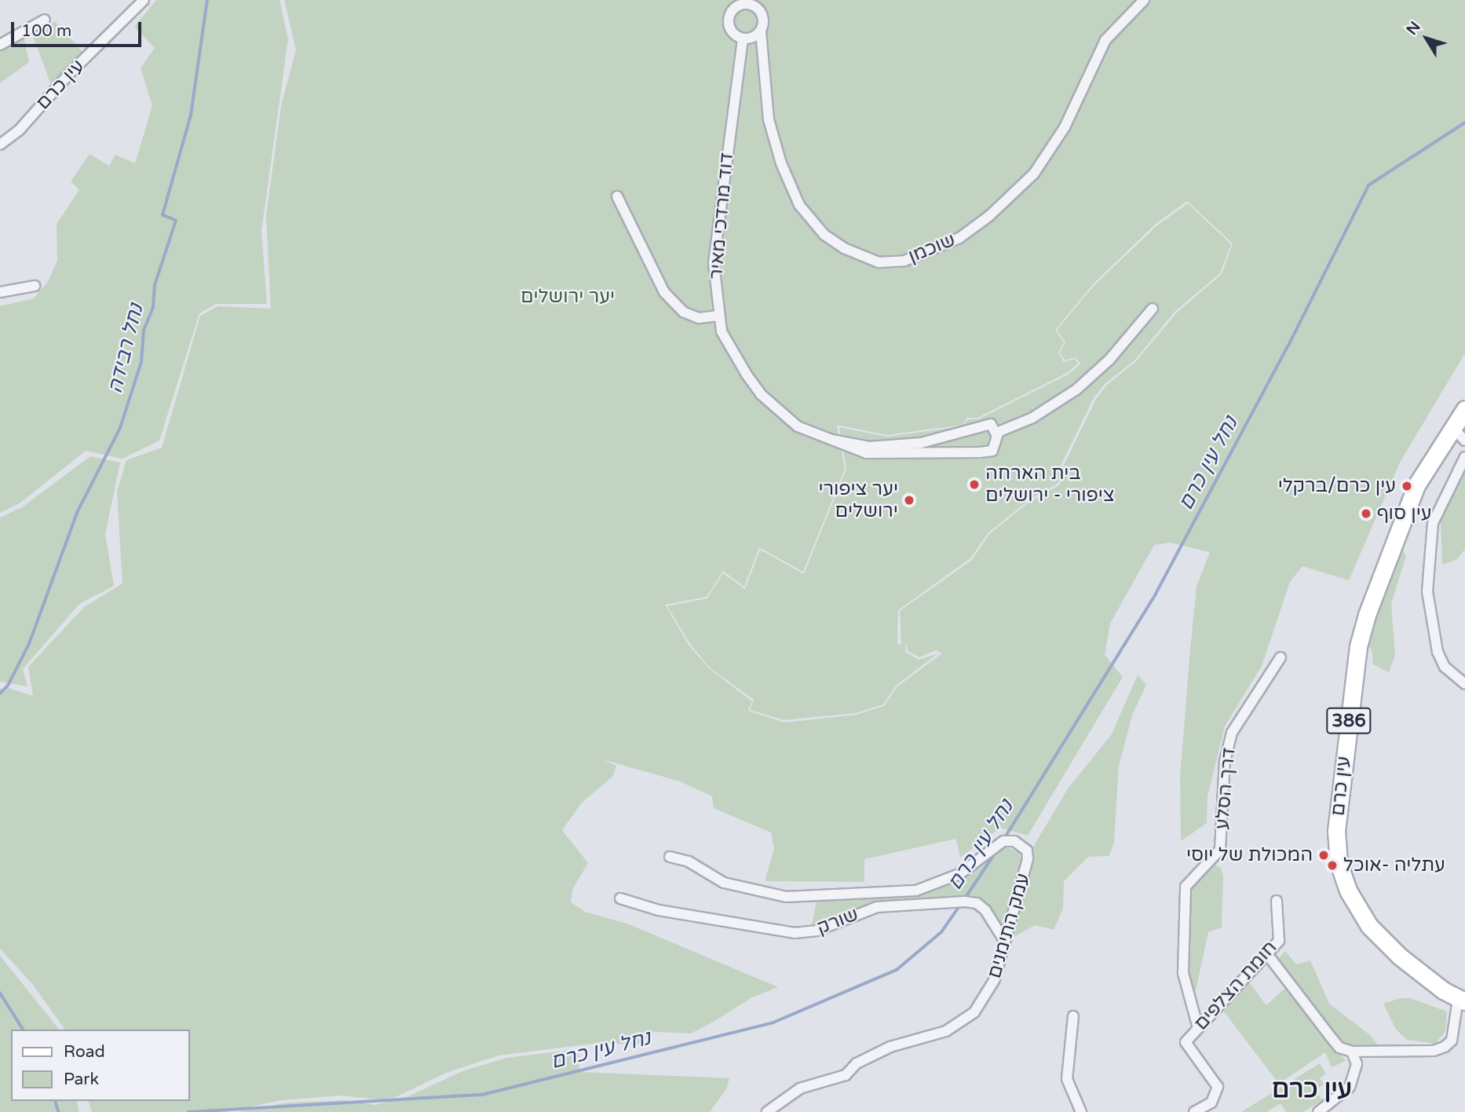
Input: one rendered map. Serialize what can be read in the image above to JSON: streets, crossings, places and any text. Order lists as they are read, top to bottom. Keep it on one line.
{"streets":{"main road":["עין כרם","386"],"street":["דוד מרדכי מאיר","שוכמן","דרך הסלע","שורק","עמק התימנים","חומת הצלפים"]},"crossings":[["דוד מרדכי מאיר","שוכמן"],["דרך הסלע","חומת הצלפים"],["שורק","עמק התימנים"]],"districts":["עין כרם"],"water":["נחל רבידה","נחל עין כרם"],"parks":["יער ירושלים"],"places":["בית הארחה ציפורי - ירושלים","עין כרם/ברקלי","יער ציפורי ירושלים","עין סוף","המכולת של יוסי","עתליה -אוכל"],"legend":["Road","Park"],"scale_bar":"100 m","north":"top left"}
